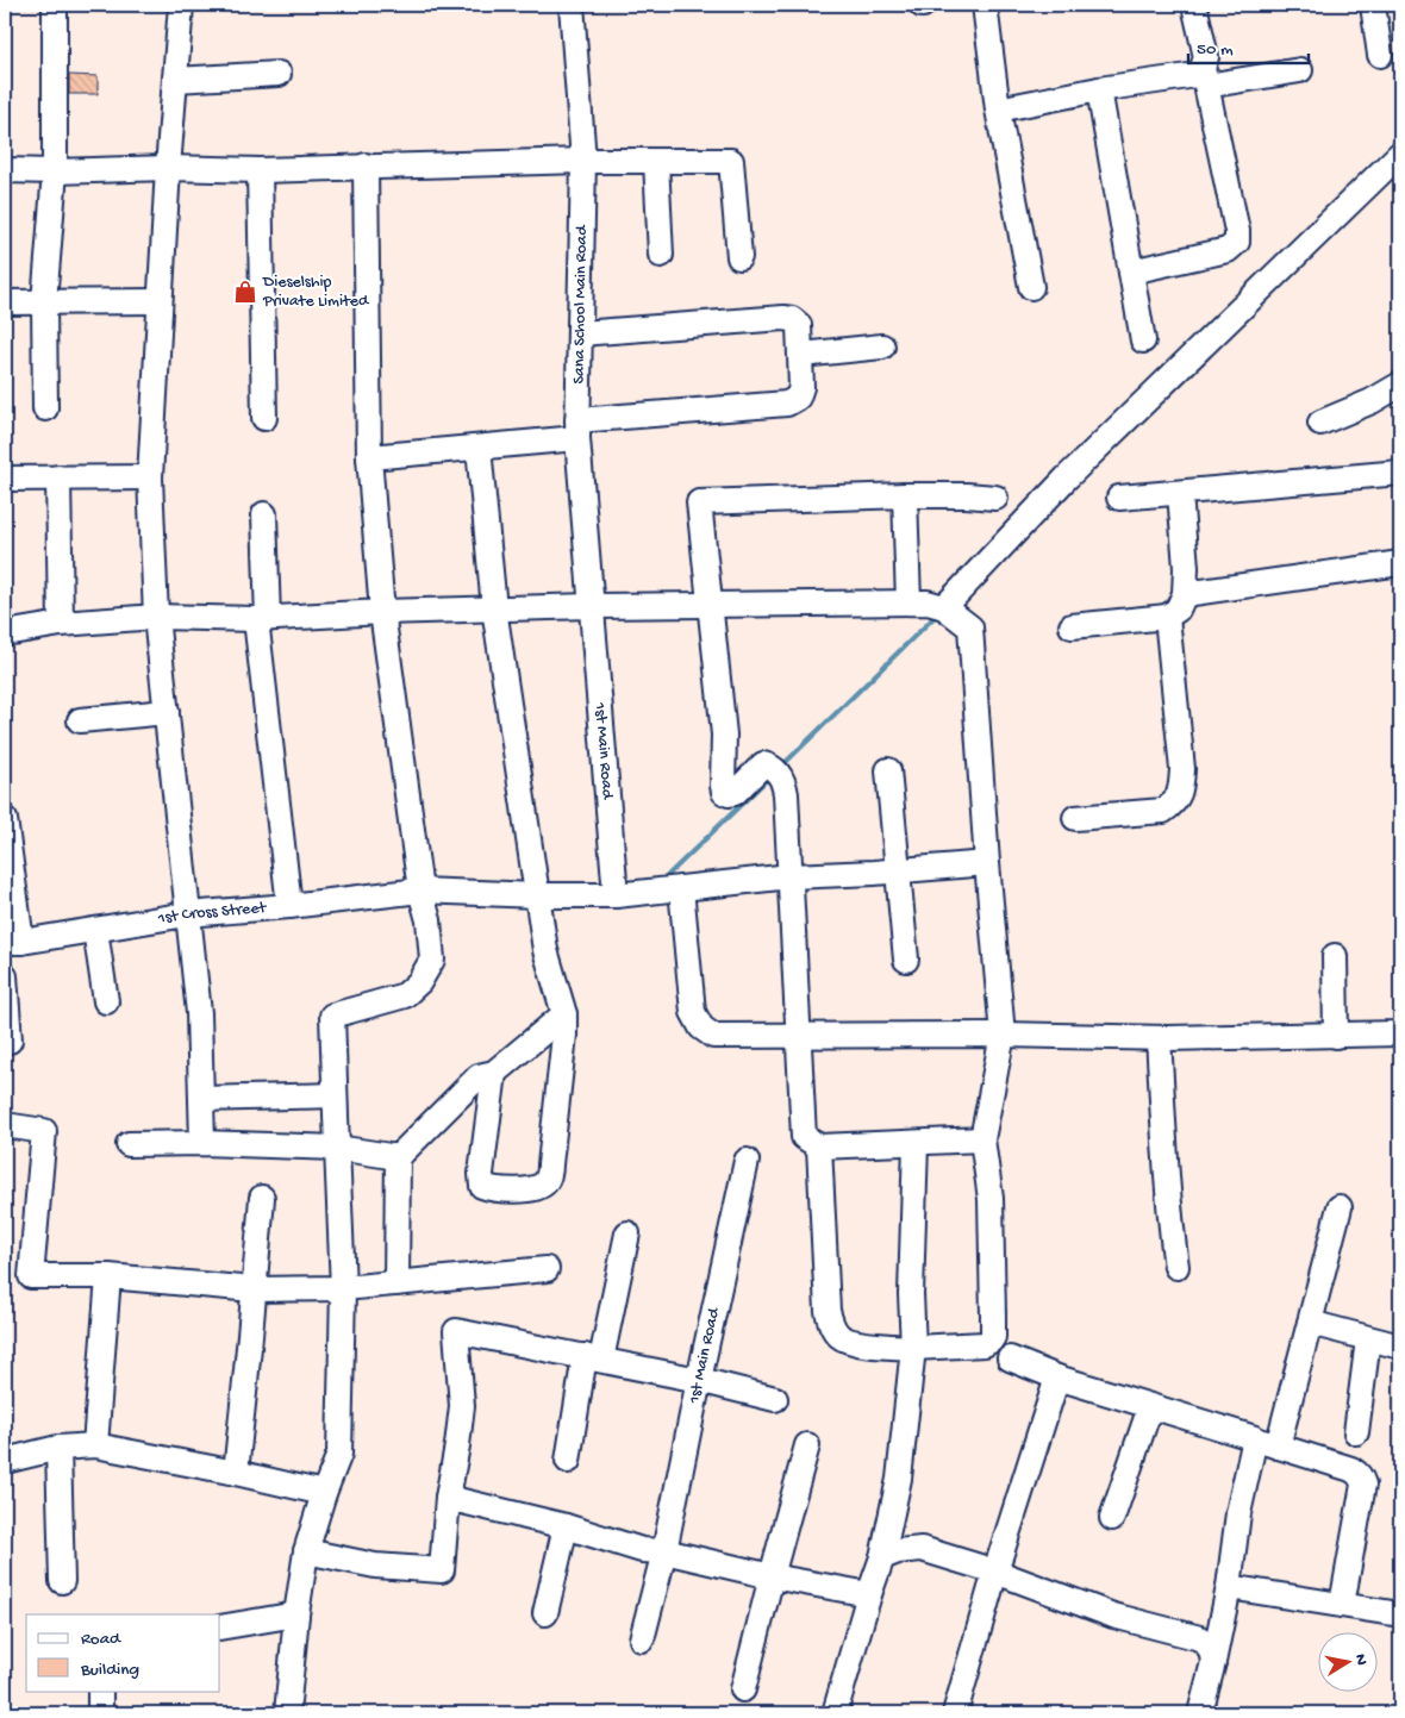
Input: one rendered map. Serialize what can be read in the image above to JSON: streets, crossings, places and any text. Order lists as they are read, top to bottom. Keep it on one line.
{"streets":{"street":["Sana School Main Road","1st Main Road","1st Cross Street"]},"crossings":[["Sana School Main Road","1st Main Road"],["1st Main Road","1st Cross Street"]],"places":{"shop":["Dieselship Private Limited"]},"legend":["Road","Building"],"scale_bar":"50 m","north":"right"}
